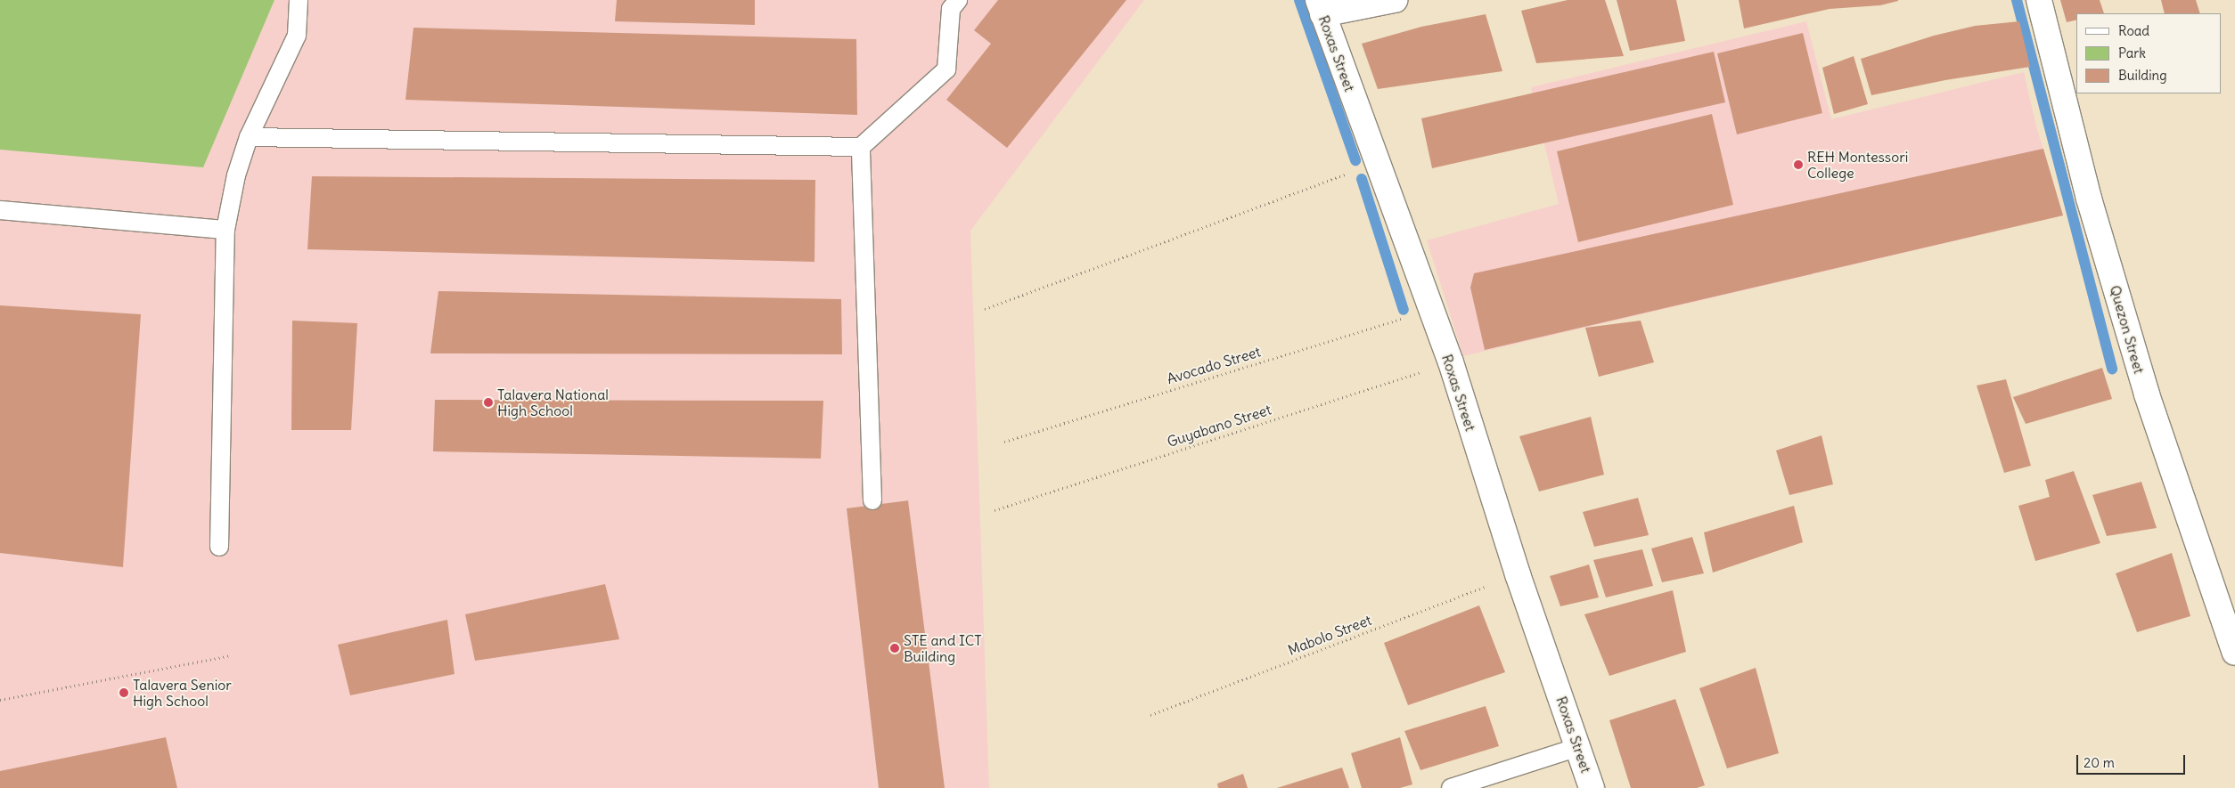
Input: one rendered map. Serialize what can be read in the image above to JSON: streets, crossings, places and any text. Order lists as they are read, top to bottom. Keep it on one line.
{"streets":{"street":["Roxas Street","Quezon Street"],"path":["Avocado Street","Guyabano Street","Mabolo Street"]},"crossings":[["Roxas Street","Avocado Street"],["Roxas Street","Guyabano Street"],["Roxas Street","Mabolo Street"]],"places":["REH Montessori College","Talavera National High School","STE and ICT Building","Talavera Senior High School"],"legend":["Road","Park","Building"],"scale_bar":"20 m"}
